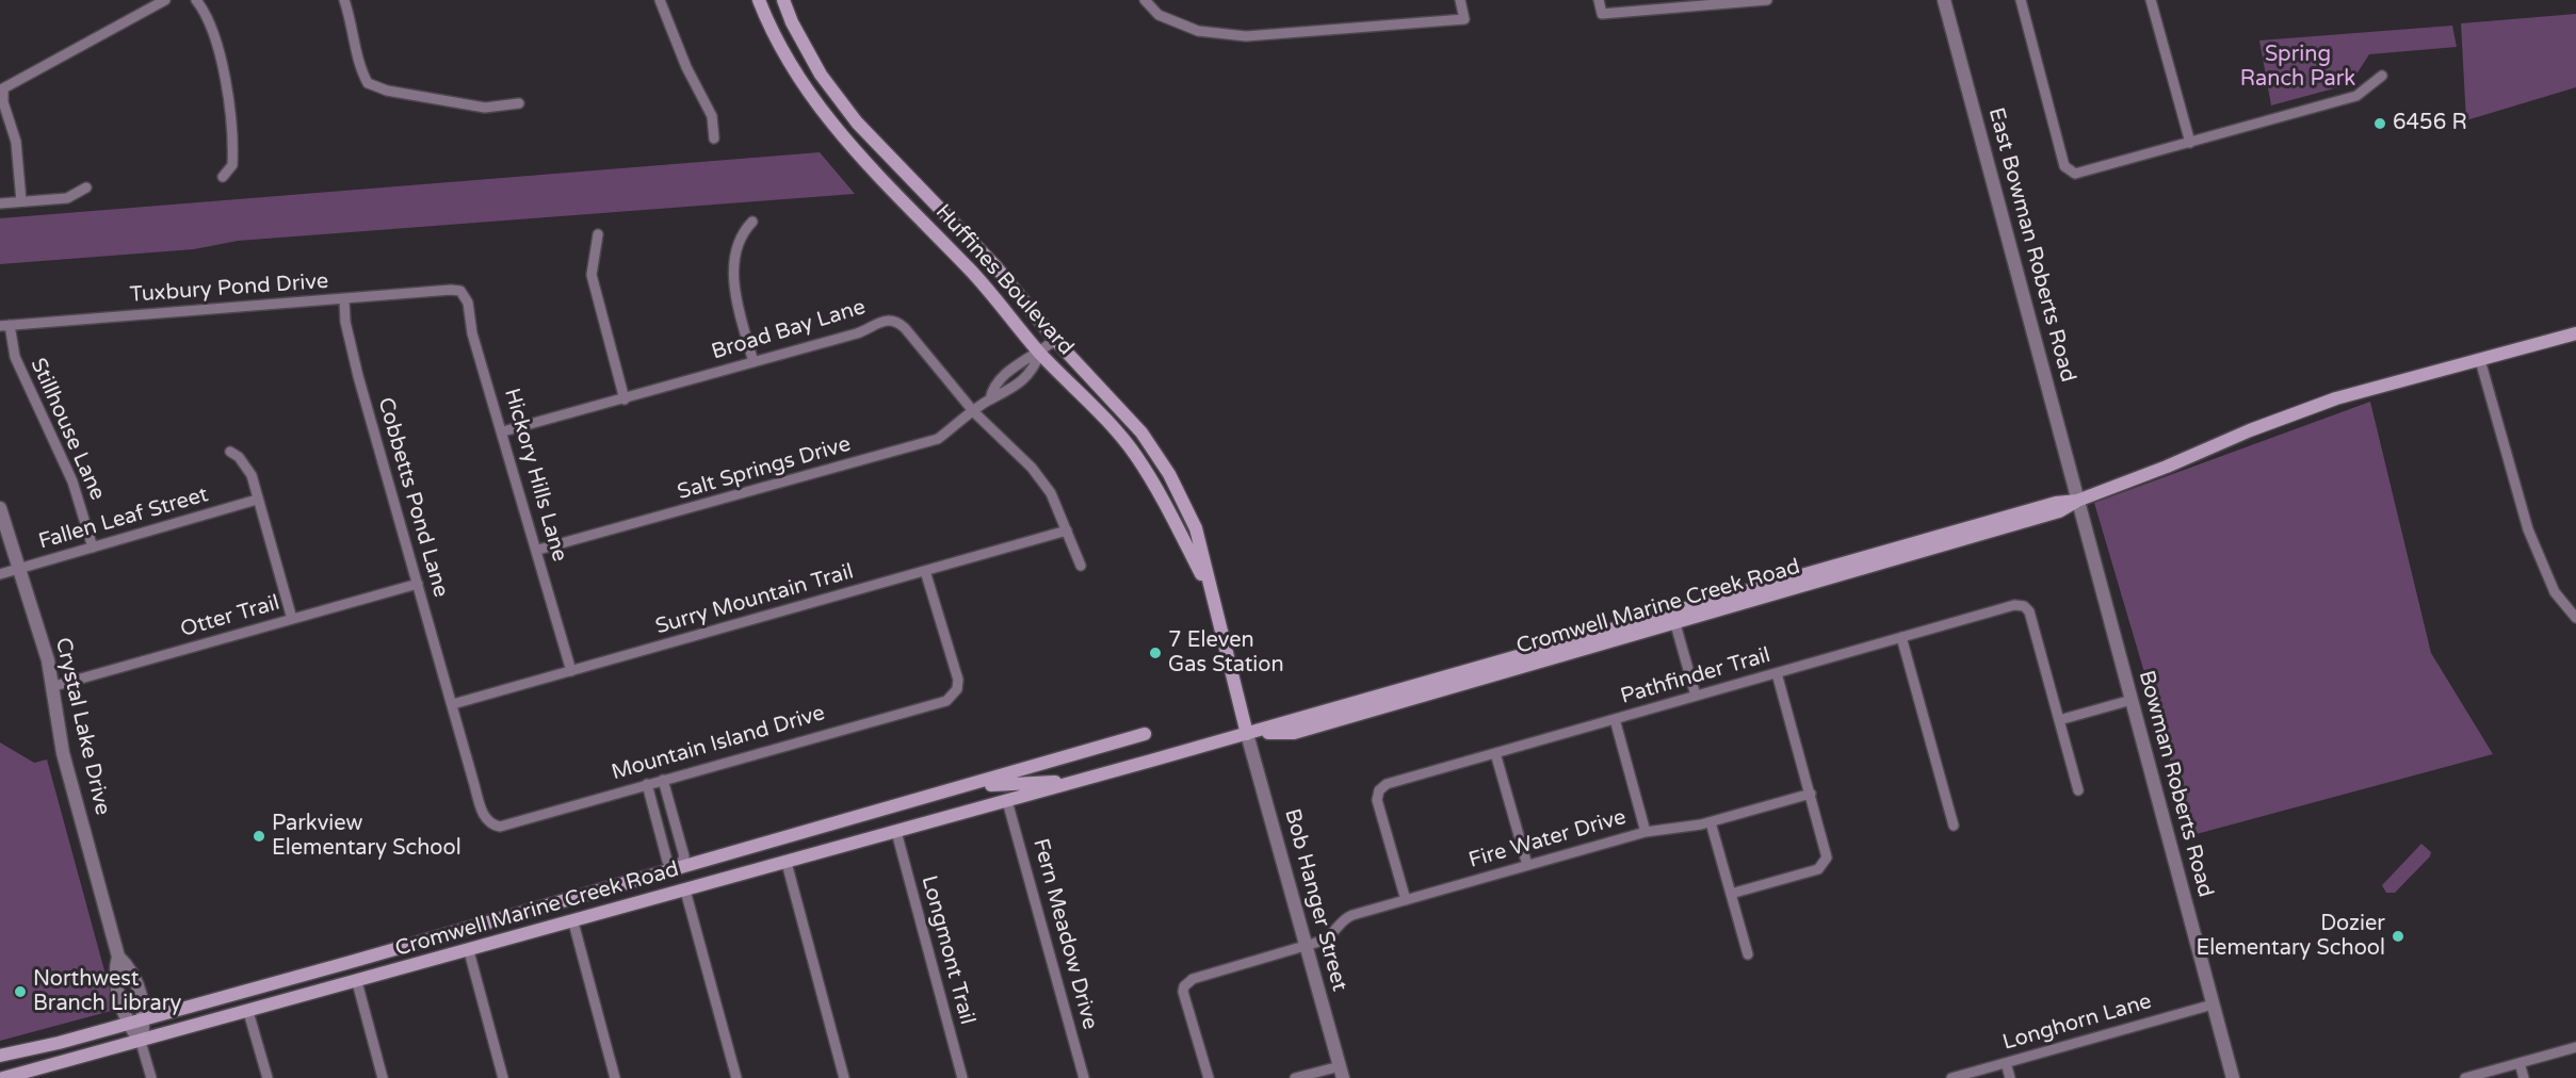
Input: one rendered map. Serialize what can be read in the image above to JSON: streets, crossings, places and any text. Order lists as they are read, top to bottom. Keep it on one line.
{"streets":{"main road":["Huffines Boulevard","Cromwell Marine Creek Road"],"street":["East Bowman Roberts Road","Tuxbury Pond Drive","Broad Bay Lane","Stillhouse Lane","Salt Springs Drive","Hickory Hills Lane","Cobbetts Pond Lane","Fallen Leaf Street","Surry Mountain Trail","Otter Trail","Pathfinder Trail","Crystal Lake Drive","Mountain Island Drive","Bowman Roberts Road","Fire Water Drive","Bob Hanger Street","Fern Meadow Drive","Longmont Trail","Longhorn Lane"]},"crossings":[["East Bowman Roberts Road","Cromwell Marine Creek Road"],["East Bowman Roberts Road","Bowman Roberts Road"],["Huffines Boulevard","Salt Springs Drive"],["Huffines Boulevard","Cromwell Marine Creek Road"],["Huffines Boulevard","Bob Hanger Street"],["Tuxbury Pond Drive","Stillhouse Lane"],["Tuxbury Pond Drive","Hickory Hills Lane"],["Tuxbury Pond Drive","Cobbetts Pond Lane"],["Broad Bay Lane","Salt Springs Drive"],["Broad Bay Lane","Hickory Hills Lane"],["Broad Bay Lane","Surry Mountain Trail"],["Stillhouse Lane","Fallen Leaf Street"],["Salt Springs Drive","Hickory Hills Lane"],["Hickory Hills Lane","Surry Mountain Trail"],["Cobbetts Pond Lane","Surry Mountain Trail"],["Cobbetts Pond Lane","Otter Trail"],["Cobbetts Pond Lane","Mountain Island Drive"],["Fallen Leaf Street","Crystal Lake Drive"],["Surry Mountain Trail","Mountain Island Drive"],["Cromwell Marine Creek Road","Crystal Lake Drive"],["Cromwell Marine Creek Road","Bowman Roberts Road"],["Cromwell Marine Creek Road","Bob Hanger Street"],["Cromwell Marine Creek Road","Fern Meadow Drive"],["Cromwell Marine Creek Road","Longmont Trail"],["Otter Trail","Crystal Lake Drive"],["Pathfinder Trail","Fire Water Drive"],["Bowman Roberts Road","Longhorn Lane"],["Fire Water Drive","Bob Hanger Street"]],"parks":["Spring Ranch Park"],"places":["6456 R","7 Eleven Gas Station","Parkview Elementary School","Dozier Elementary School","Northwest Branch Library"]}
